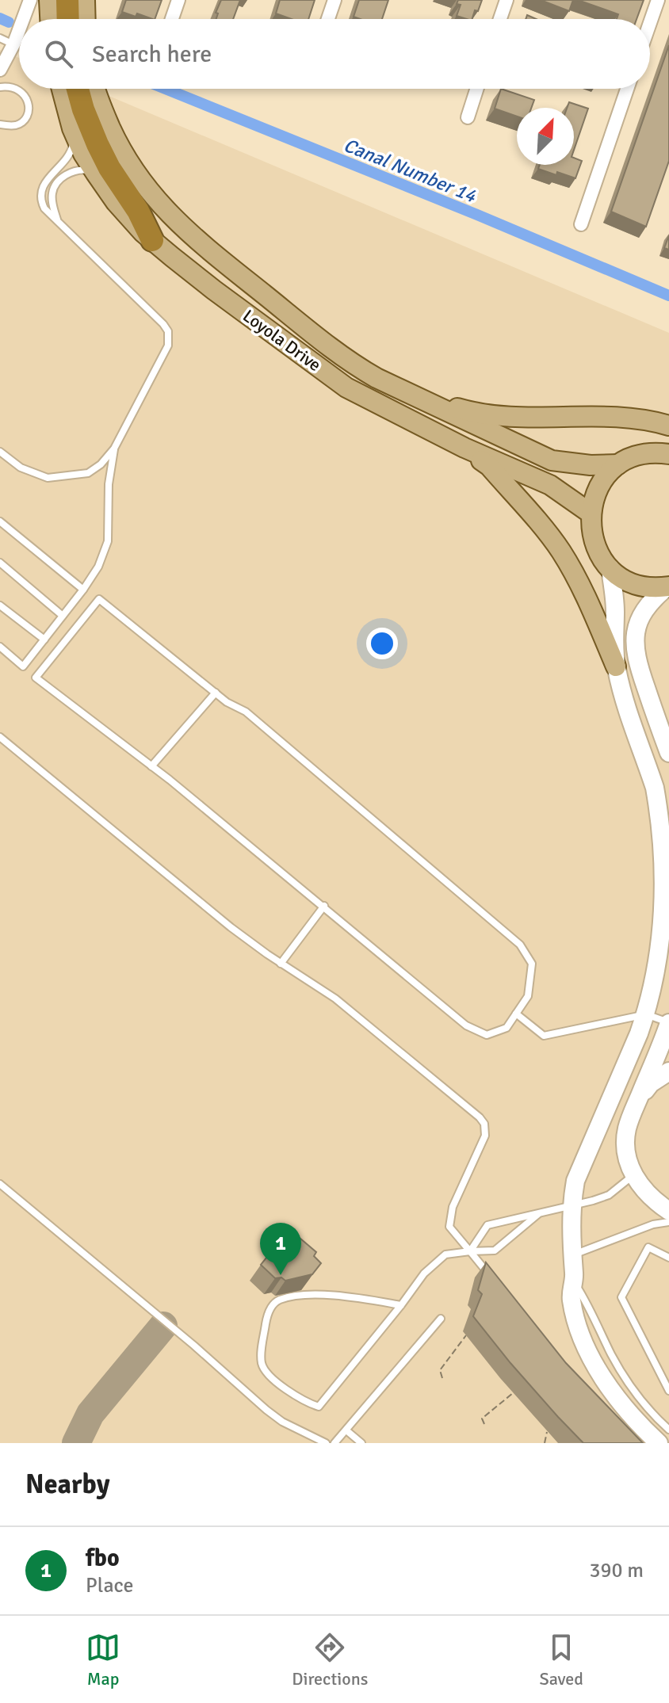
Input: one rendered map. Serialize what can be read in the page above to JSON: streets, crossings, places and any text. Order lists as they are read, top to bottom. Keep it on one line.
{"streets":{"main road":["Loyola Drive"]},"water":["Canal Number 14"],"north":"top right","page":{"search":"Search here","pins":"1","heading":"Nearby","list":[{"mark":"1","name":"fbo","note":"Place","value":"390 m"}],"nav":["Map","Directions","Saved"]}}
